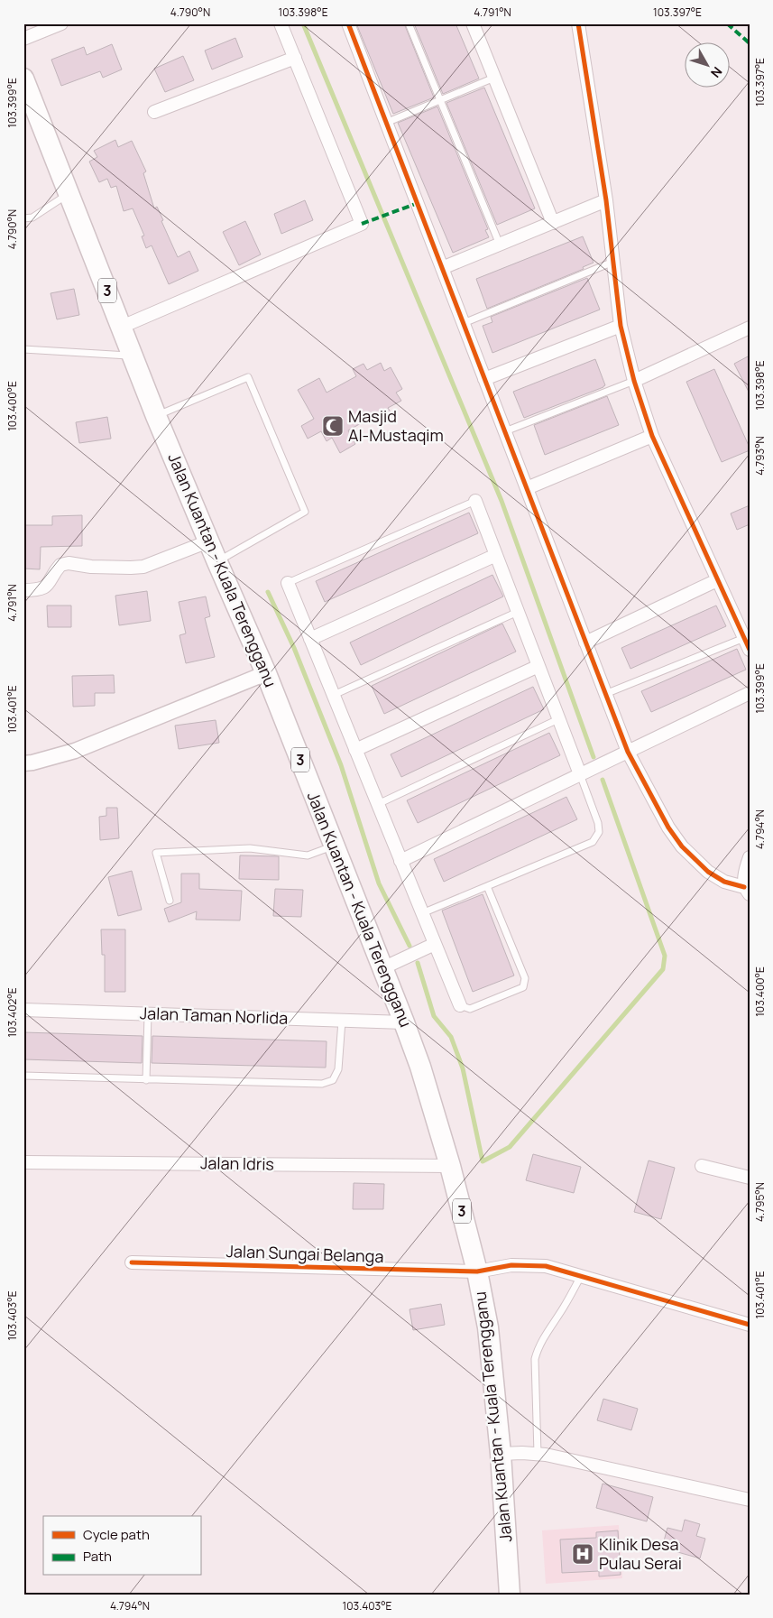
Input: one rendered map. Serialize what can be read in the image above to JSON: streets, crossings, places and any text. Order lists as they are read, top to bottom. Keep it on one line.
{"streets":{"highway":["3","Jalan Kuantan - Kuala Terengganu"],"street":["Jalan Taman Norlida","Jalan Idris","Jalan Sungai Belanga"]},"crossings":[["Jalan Kuantan - Kuala Terengganu","Jalan Taman Norlida"],["Jalan Kuantan - Kuala Terengganu","Jalan Idris"],["Jalan Kuantan - Kuala Terengganu","Jalan Sungai Belanga"]],"places":{"mosque":["Masjid Al-Mustaqim"],"hospital":["Klinik Desa Pulau Serai"]},"legend":["Cycle path","Path"],"north":"bottom right","coordinates":["4.790°N","103.398°E","4.791°N","103.397°E","103.399°E","103.400°E","4.793°N","103.401°E","4.794°N","103.402°E","4.795°N","103.403°E"]}
